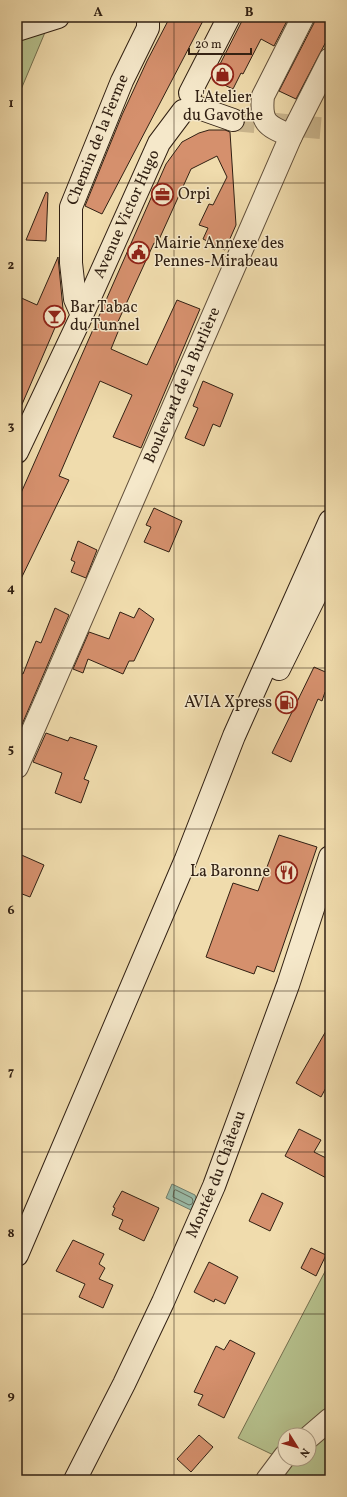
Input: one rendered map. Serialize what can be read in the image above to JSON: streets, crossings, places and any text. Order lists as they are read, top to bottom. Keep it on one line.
{"streets":{"street":["Chemin de la Ferme","Avenue Victor Hugo","Boulevard de la Burlière","Montée du Château"]},"crossings":[["Chemin de la Ferme","Avenue Victor Hugo"]],"places":{"shop":["L'Atelier du Gavothe"],"office":["Orpi"],"public building":["Mairie Annexe des Pennes-Mirabeau"],"bar":["Bar Tabac du Tunnel"],"fuel station":["AVIA Xpress"],"restaurant":["La Baronne"]},"scale_bar":"20 m","north":"bottom right","grid":{"columns":["A","B"],"rows":["1","2","3","4","5","6","7","8","9"]}}
